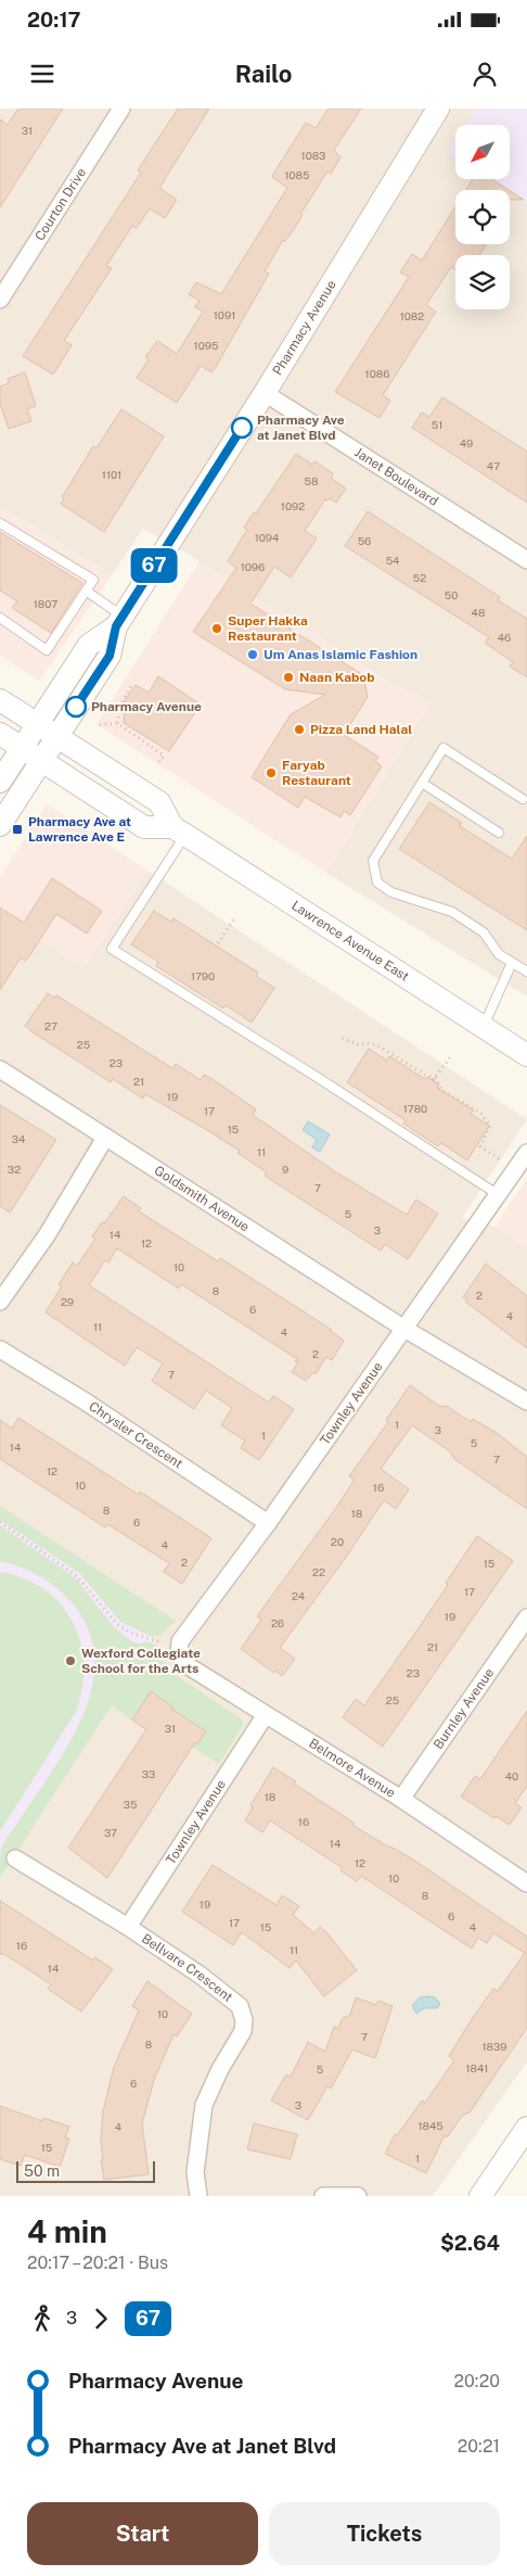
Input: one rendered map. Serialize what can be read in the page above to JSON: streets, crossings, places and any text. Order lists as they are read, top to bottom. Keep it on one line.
{"streets":{"street":["Courton Drive","Pharmacy Avenue","Janet Boulevard","Lawrence Avenue East","Goldsmith Avenue","Townley Avenue","Chrysler Crescent","Burnley Avenue","Belmore Avenue","Bellvare Crescent"]},"crossings":[["Pharmacy Avenue","Janet Boulevard"],["Pharmacy Avenue","Lawrence Avenue East"],["Goldsmith Avenue","Townley Avenue"],["Townley Avenue","Chrysler Crescent"],["Townley Avenue","Belmore Avenue"],["Townley Avenue","Bellvare Crescent"],["Burnley Avenue","Belmore Avenue"]],"places":{"other":["Pharmacy Ave at Janet Blvd","Super Hakka Restaurant","Um Anas Islamic Fashion","Naan Kabob","Pharmacy Avenue","Pizza Land Halal","Faryab Restaurant","Wexford Collegiate School for the Arts"],"transit":["Pharmacy Ave at Lawrence Ave E"]},"lines":["bus line 67"],"house_numbers":["31","1083","1085","1091","1082","1095","1086","51","49","47","1101","58","1092","1094","56","54","1096","52","50","1807","48","46","1790","27","25","23","21","19","1780","17","15","34","11","32","9","7","5","3","14","12","10","8","2","29","6","4","11","4","2","7","1","3","1","5","14","7","12","10","16","8","18","6","20","4","2","15","22","17","24","19","26","21","23","25","31","33","40","18","35","16","37","14","12","10","8","19","6","17","15","4","16","11","14","10","7","8","1839","1841","5","6","3","1845","4","15","1"],"scale_bar":"50 m","north":"bottom left","page":{"status":"20:17","header":"Railo","on_map":"67","scale":"50 m","heading":["4 min","20:17 – 20:21 · Bus","$2.64"],"legs":["3","67"],"list":[{"name":"Pharmacy Avenue","value":"20:20"},{"name":"Pharmacy Ave at Janet Blvd","value":"20:21"}],"buttons":["Start","Tickets"]}}
